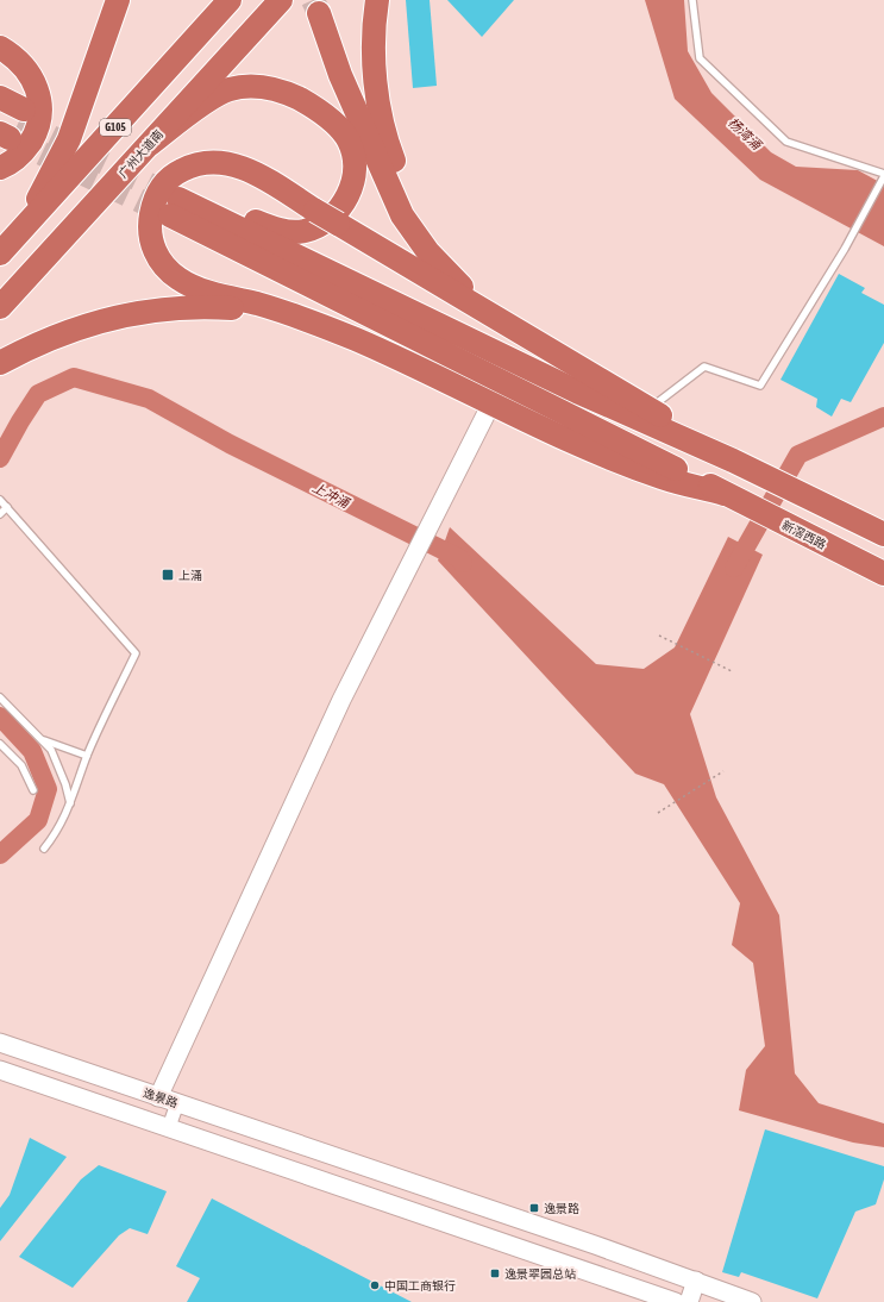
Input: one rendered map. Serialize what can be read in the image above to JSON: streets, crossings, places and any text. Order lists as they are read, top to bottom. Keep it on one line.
{"streets":{"highway":["G105","广州大道南","新滘西路"],"main road":["逸景路"]},"water":["杨湾涌","上冲涌"],"places":{"transit":["上涌","逸景路","逸景翠园总站"],"other":["中国工商银行"]}}
